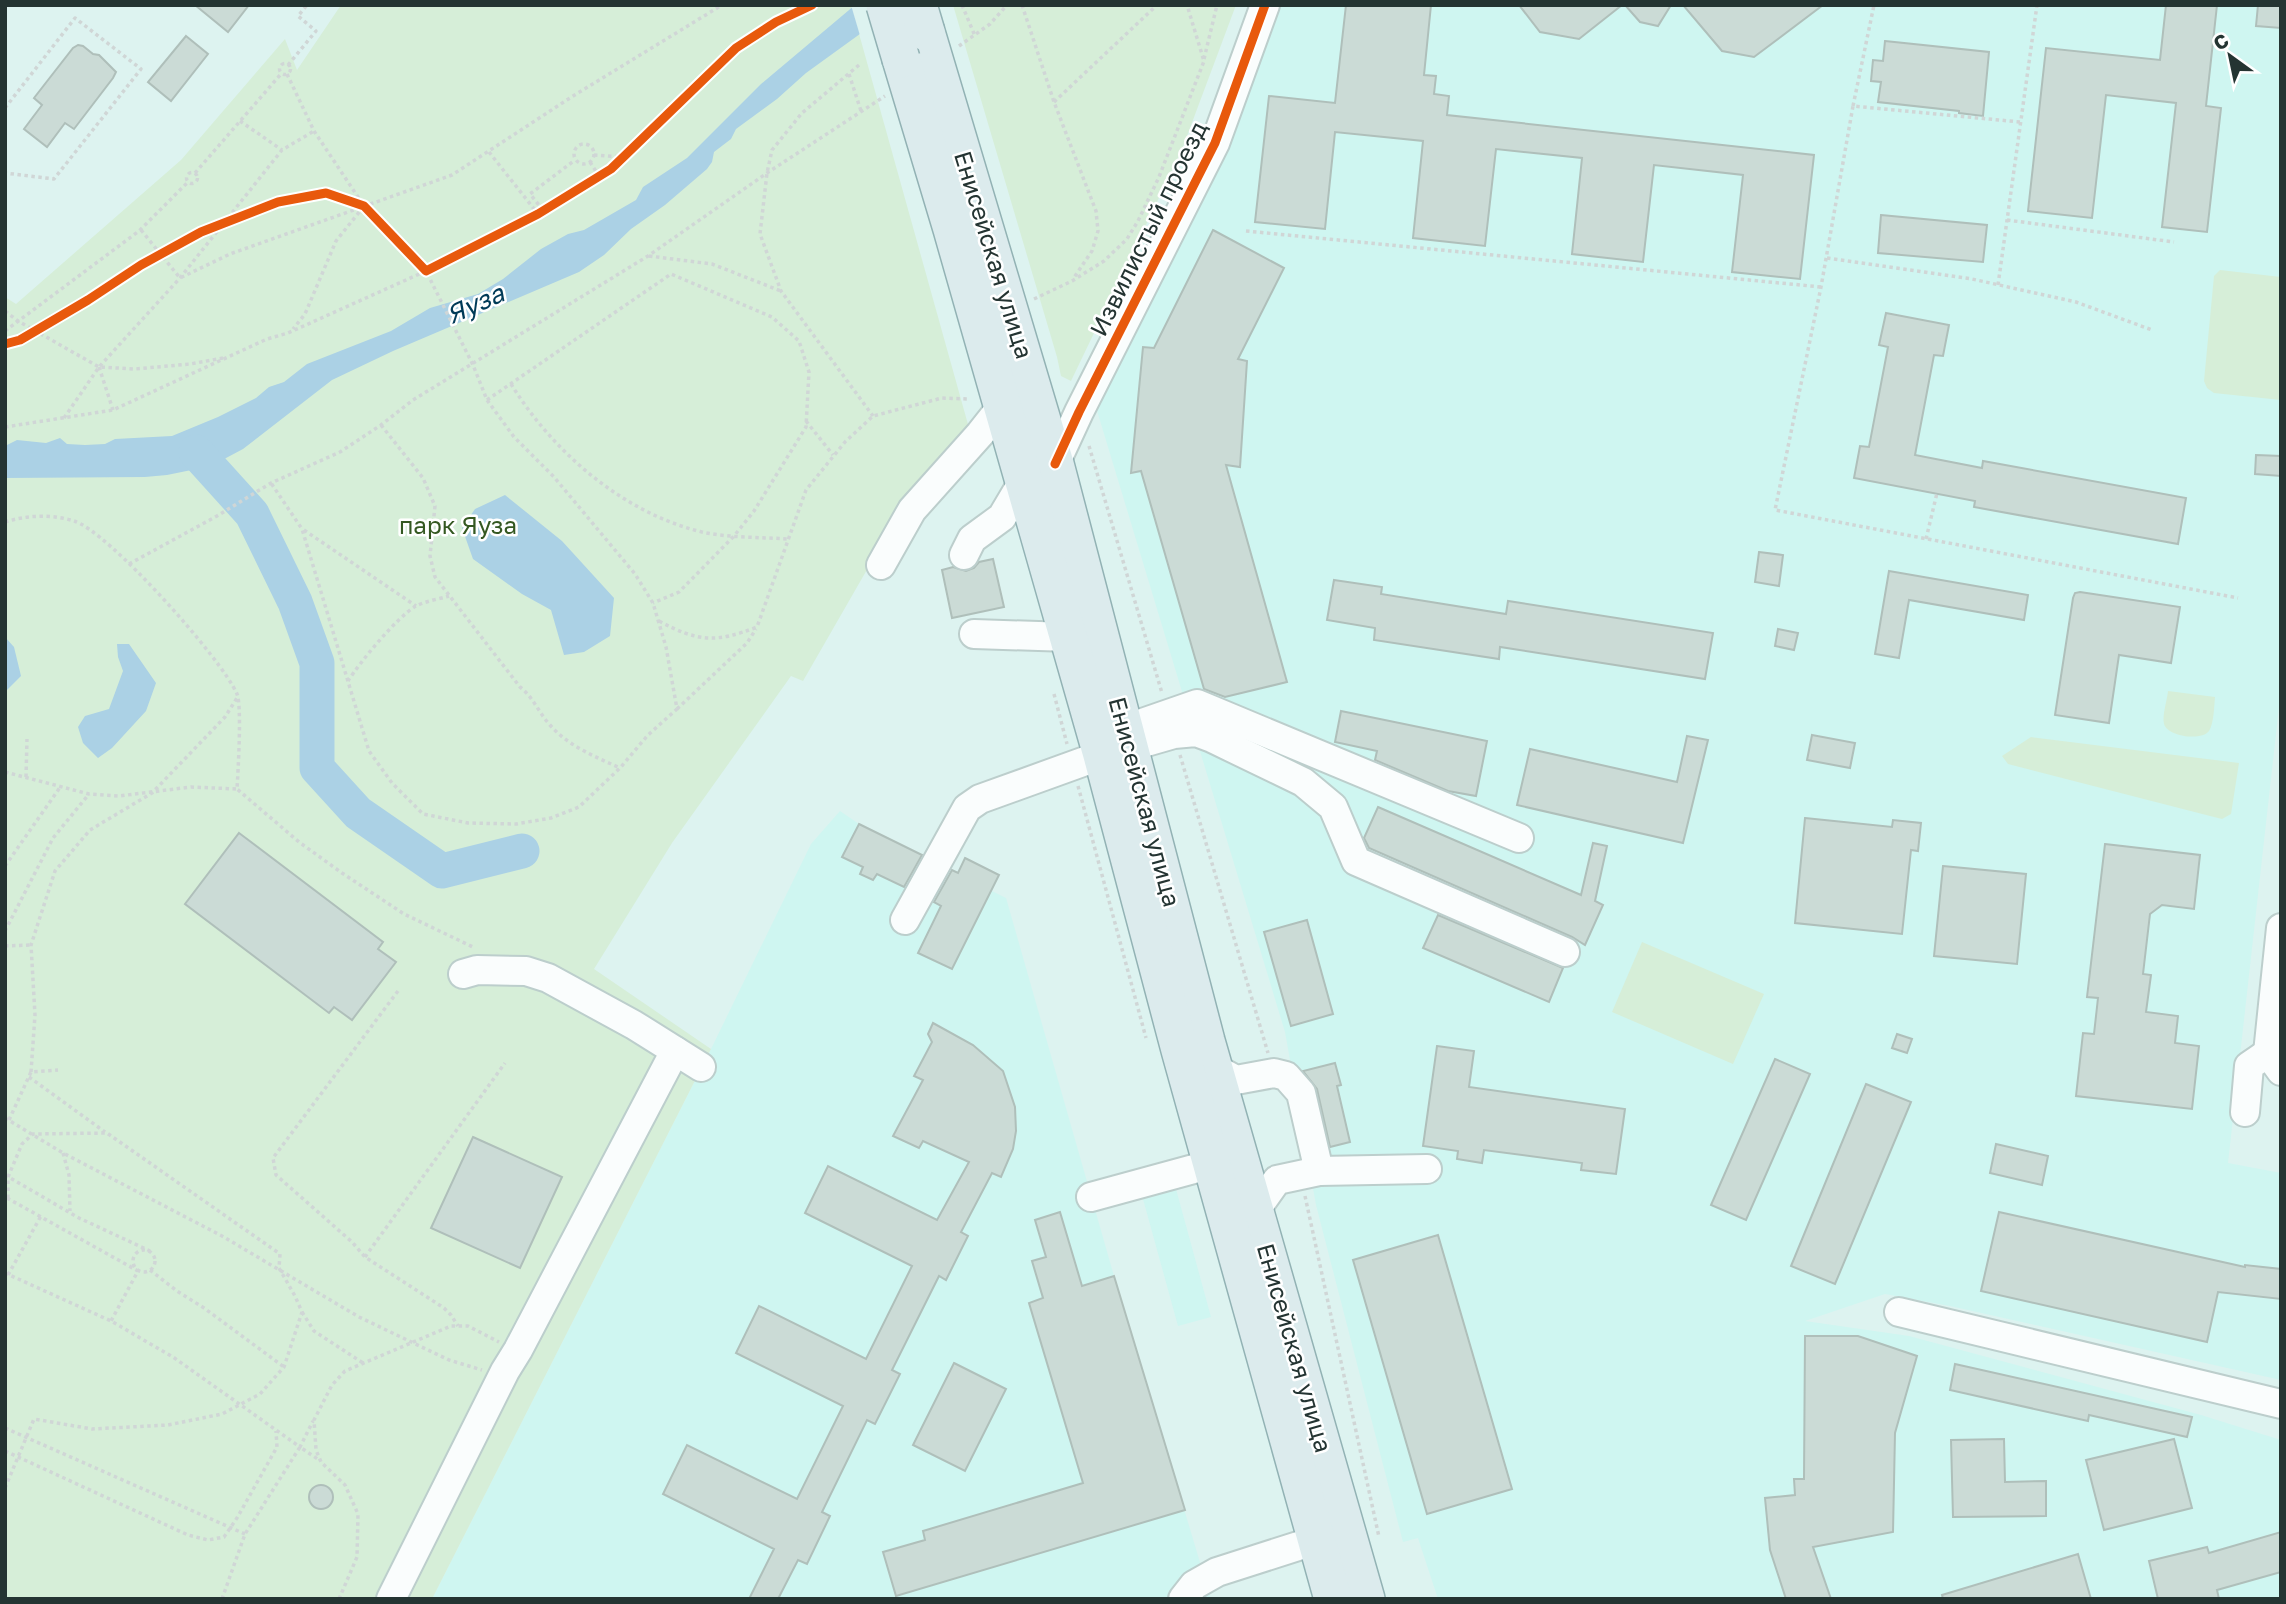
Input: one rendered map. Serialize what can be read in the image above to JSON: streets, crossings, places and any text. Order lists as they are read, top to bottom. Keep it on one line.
{"streets":{"main road":["Енисейская улица"],"street":["Извилистый проезд"]},"crossings":[["Извилистый проезд","Енисейская улица"]],"water":["Яуза"],"parks":["парк Яуза"],"north":"top left"}
